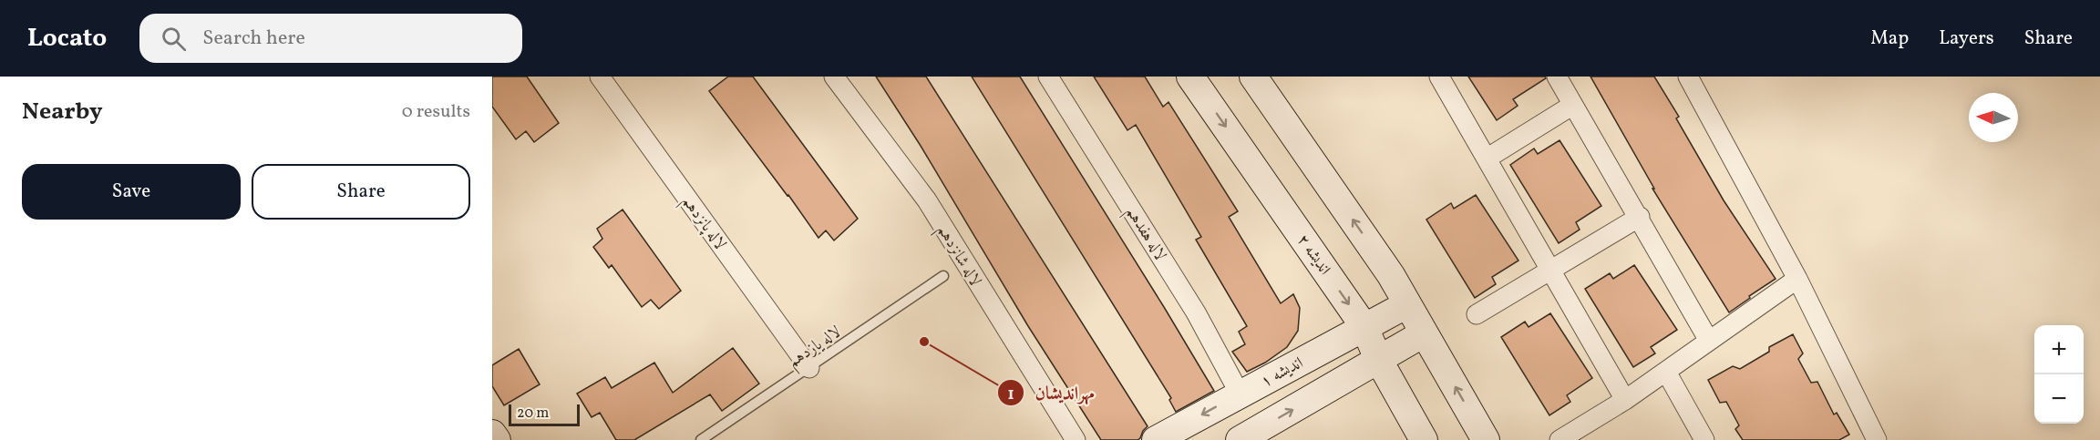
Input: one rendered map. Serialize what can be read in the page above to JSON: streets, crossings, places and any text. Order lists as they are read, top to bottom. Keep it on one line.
{"streets":{"street":["لاله پانزدهم","لاله هفدهم","اندیشه ۲","لاله شانزدهم","اندیشه ۱"],"lane":["لاله یازدهم"]},"crossings":[["لاله پانزدهم","لاله یازدهم"],["لاله هفدهم","اندیشه ۱"],["اندیشه ۲","اندیشه ۱"]],"places":["مهراندیشان"],"scale_bar":"20 m","north":"left","page":{"header":"Locato","search":"Search here","nav":["Map","Layers","Share"],"heading":["Nearby","0 results"],"buttons":["Save","Share"],"map_buttons":["+","−"],"scale":"20 m"}}
